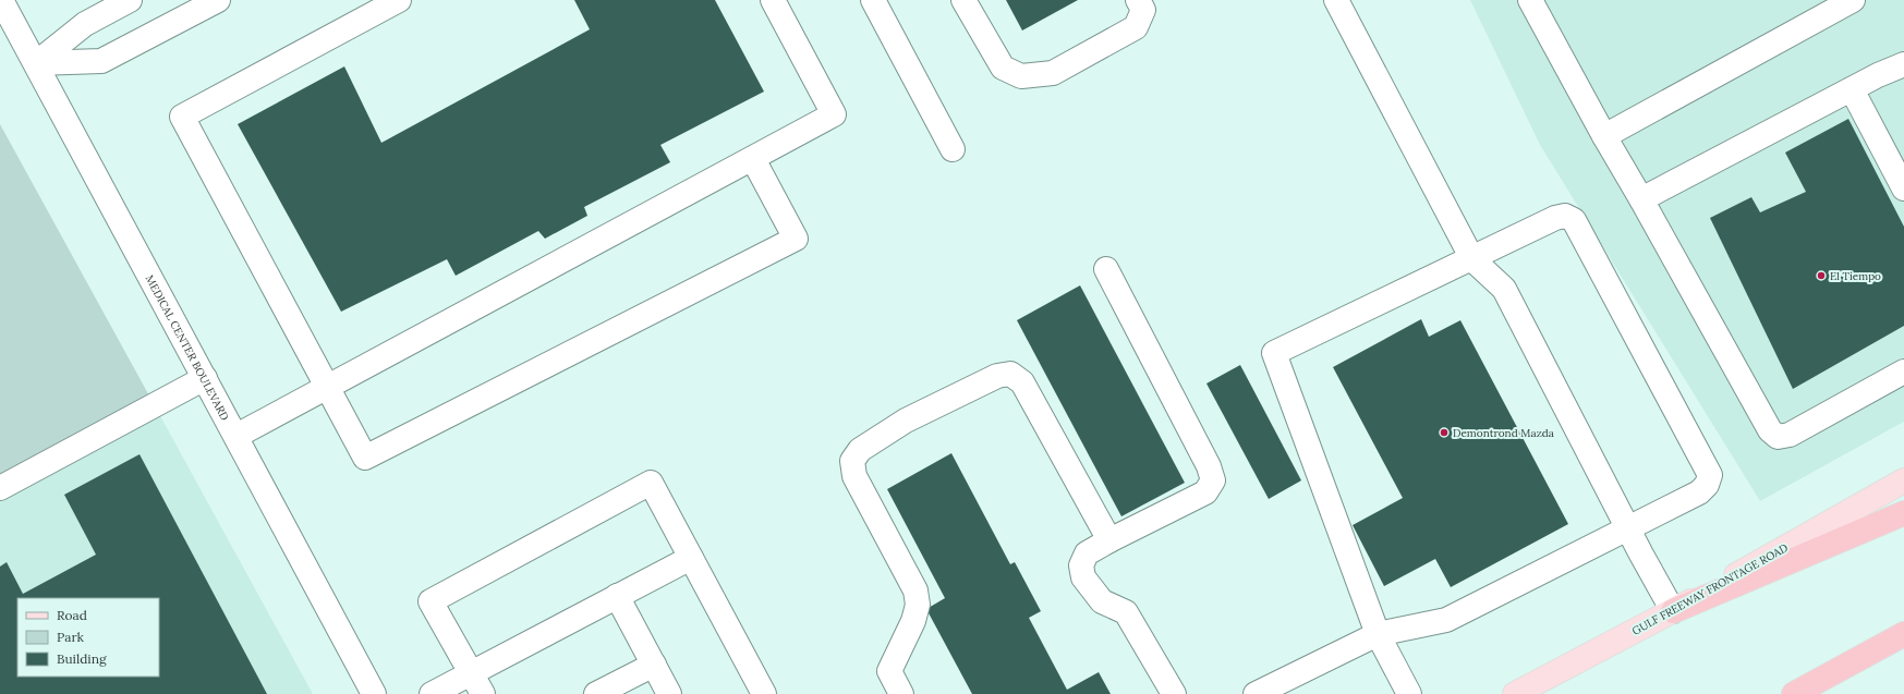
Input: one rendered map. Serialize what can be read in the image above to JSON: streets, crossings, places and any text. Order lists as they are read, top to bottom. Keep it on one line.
{"streets":{"main road":["GULF FREEWAY FRONTAGE ROAD"],"street":["MEDICAL CENTER BOULEVARD"]},"places":["El Tiempo","Demontrond Mazda"],"legend":["Road","Park","Building"]}
